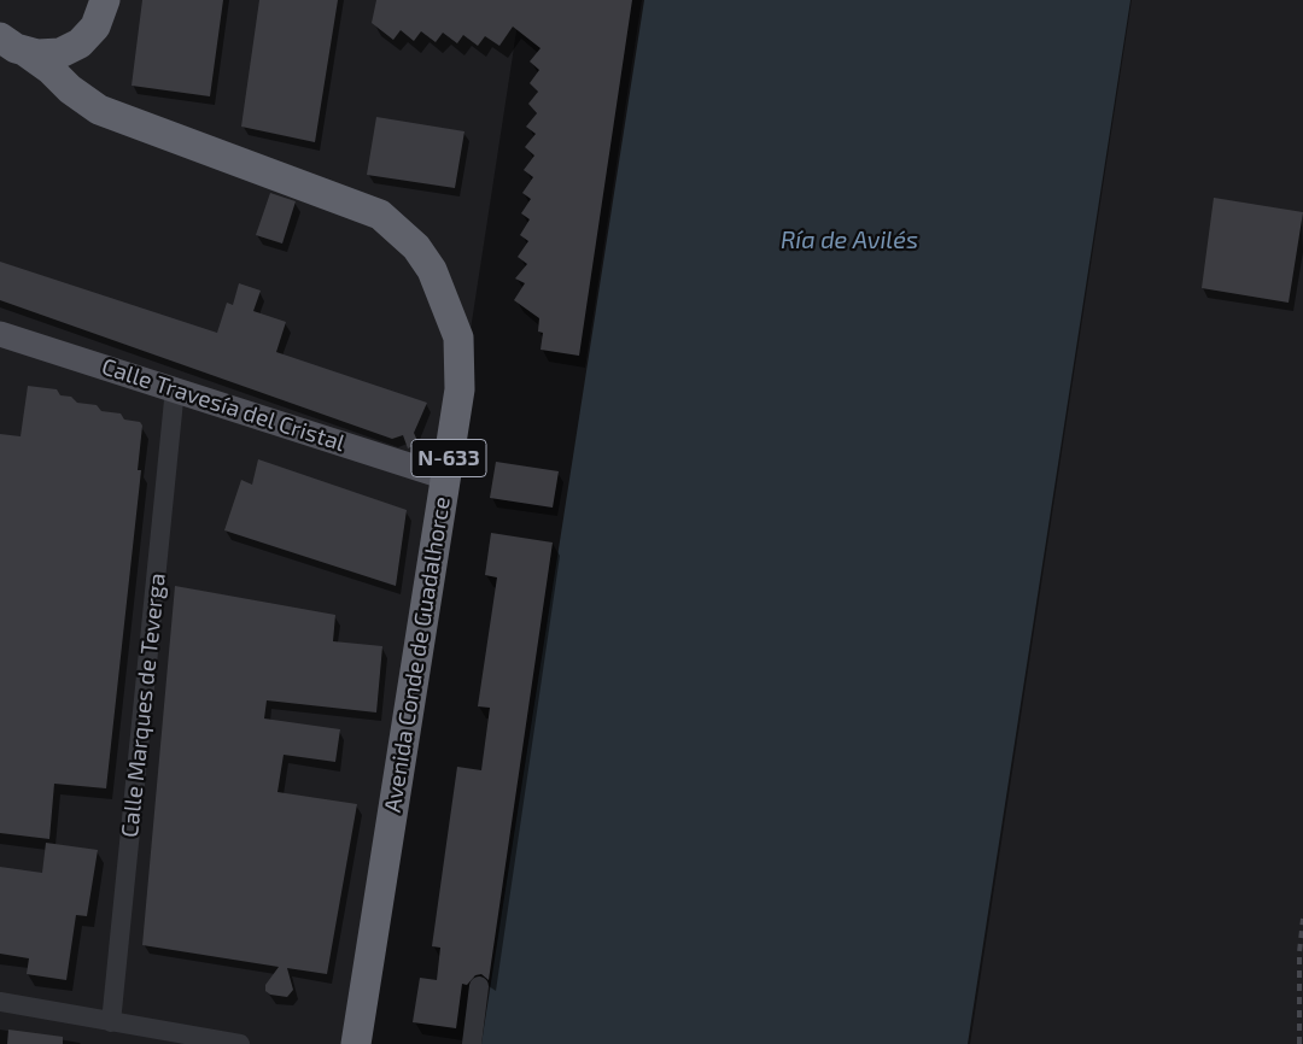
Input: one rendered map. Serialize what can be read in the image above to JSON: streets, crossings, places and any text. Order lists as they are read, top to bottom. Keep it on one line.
{"streets":{"highway":["N-633","Avenida Conde de Guadalhorce"],"main road":["Calle Travesía del Cristal"],"street":["Calle Marques de Teverga"]},"crossings":[["Calle Travesía del Cristal","Avenida Conde de Guadalhorce"],["Calle Travesía del Cristal","Calle Marques de Teverga"]],"water":["Ría de Avilés"]}
